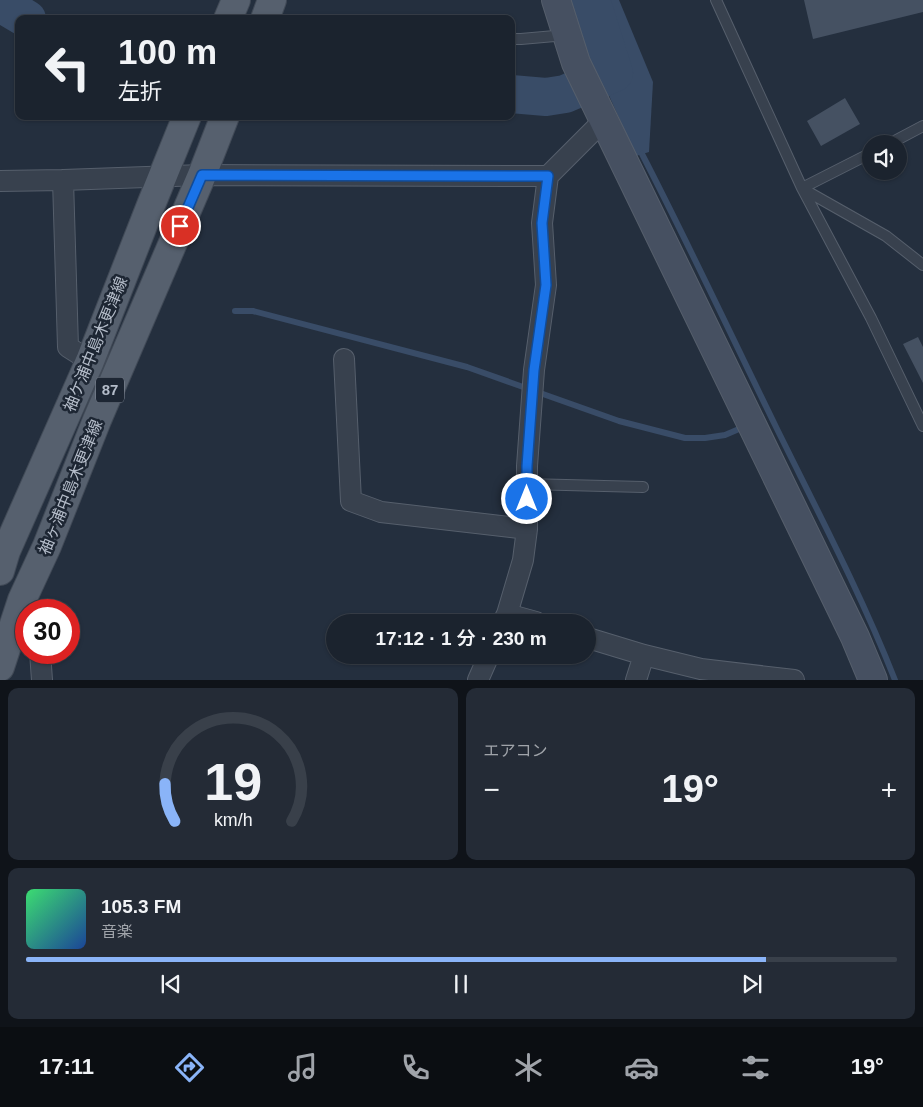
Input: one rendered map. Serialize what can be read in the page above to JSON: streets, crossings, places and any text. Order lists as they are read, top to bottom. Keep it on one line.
{"streets":{"main road":["袖ケ浦中島木更津線","87","袖ヶ浦中島木更津線"]},"page":{"turn":["100 m","左折"],"limit":"30","trip":"17:12 · 1 分 · 230 m","tile":"エアコン","heat":["−","19°","+"],"song":["105.3 FM","音楽"],"tabs":["17:11","19°"],"gauge":["19","km/h"]}}
